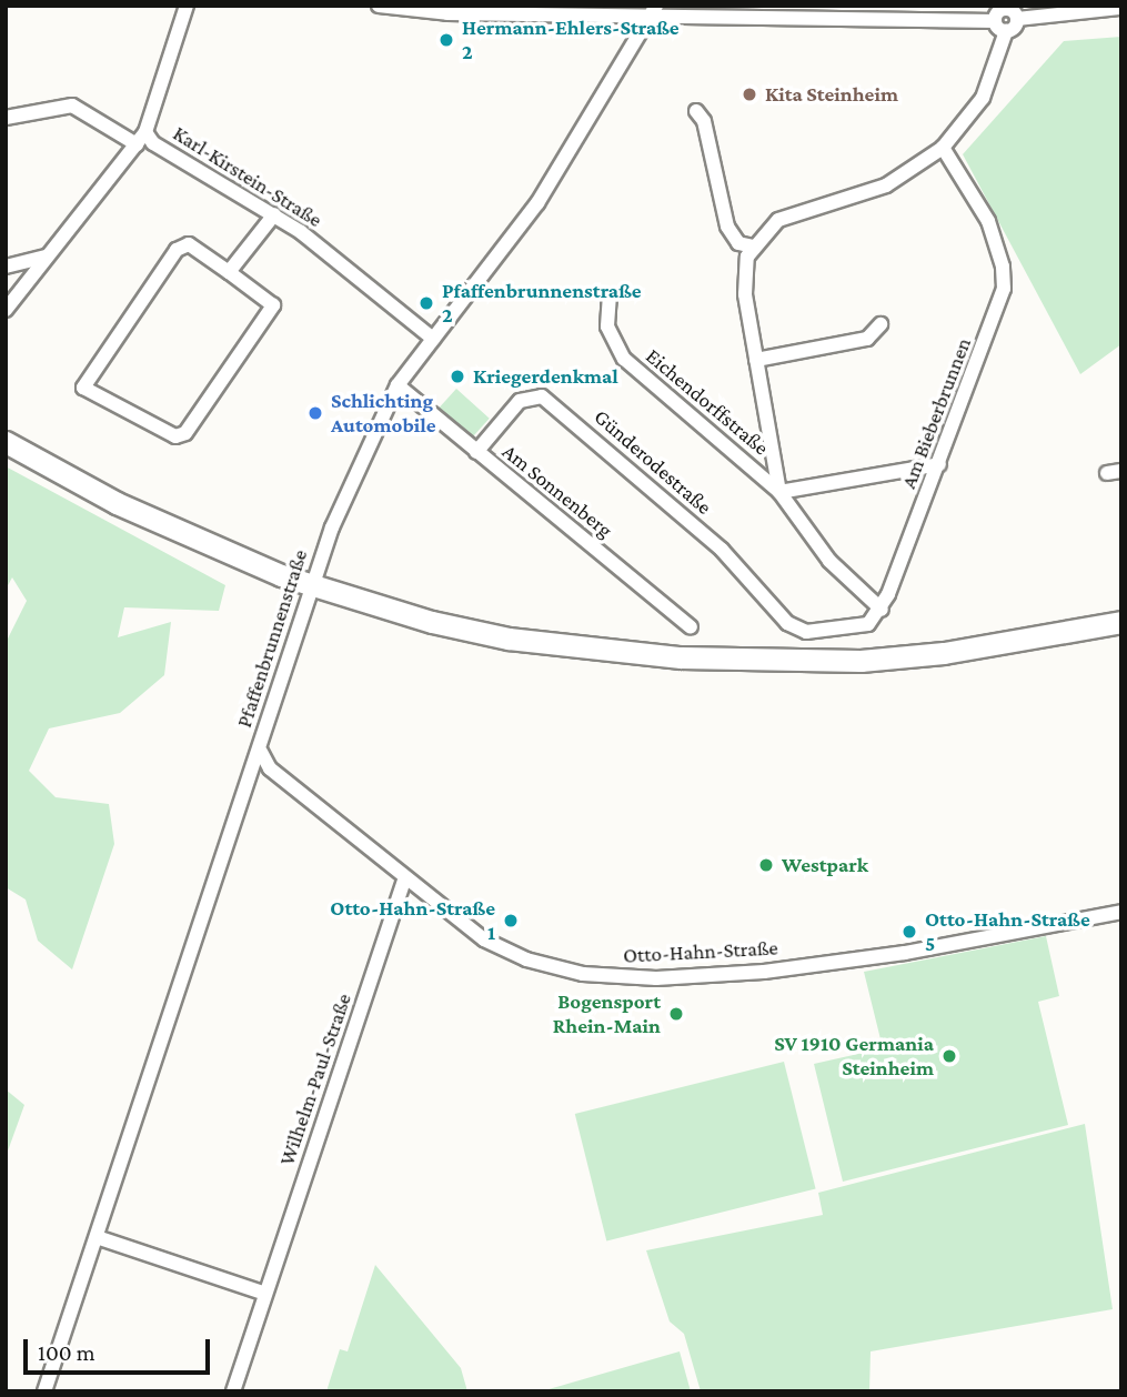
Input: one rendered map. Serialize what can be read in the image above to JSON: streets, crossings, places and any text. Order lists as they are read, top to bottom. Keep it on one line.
{"streets":{"street":["Karl-Kirstein-Straße","Eichendorffstraße","Am Bieberbrunnen","Günderodestraße","Am Sonnenberg","Pfaffenbrunnenstraße","Otto-Hahn-Straße","Wilhelm-Paul-Straße"]},"crossings":[["Karl-Kirstein-Straße","Pfaffenbrunnenstraße"],["Am Bieberbrunnen","Günderodestraße"],["Günderodestraße","Am Sonnenberg"],["Am Sonnenberg","Pfaffenbrunnenstraße"],["Pfaffenbrunnenstraße","Otto-Hahn-Straße"],["Otto-Hahn-Straße","Wilhelm-Paul-Straße"]],"places":["Hermann-Ehlers-Straße 2","Kita Steinheim","Pfaffenbrunnenstraße 2","Kriegerdenkmal","Schlichting Automobile","Westpark","Otto-Hahn-Straße 1","Otto-Hahn-Straße 5","Bogensport Rhein-Main","SV 1910 Germania Steinheim"],"scale_bar":"100 m"}
